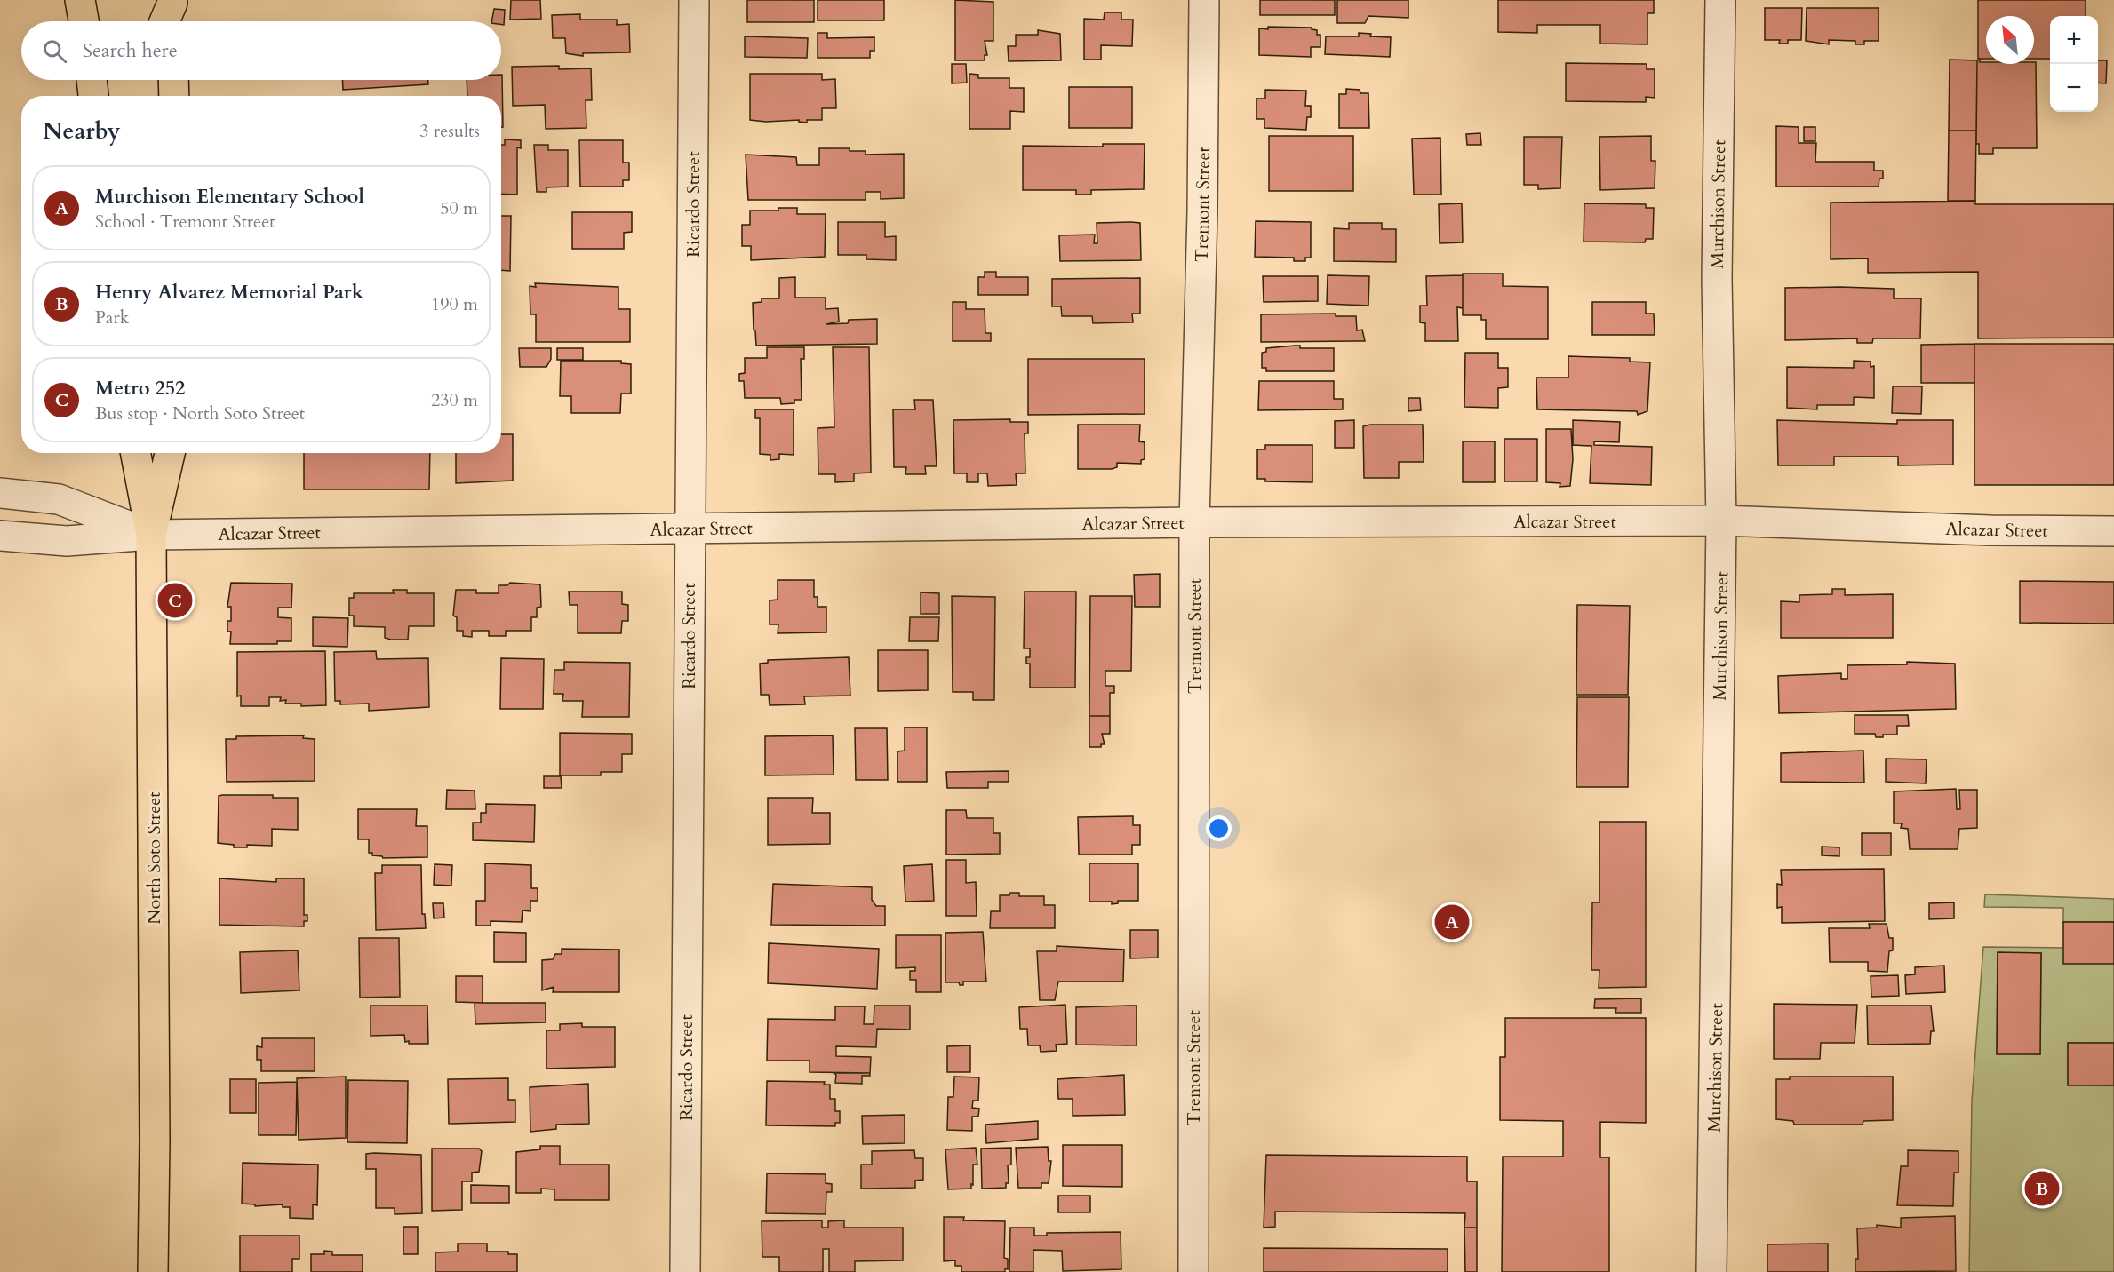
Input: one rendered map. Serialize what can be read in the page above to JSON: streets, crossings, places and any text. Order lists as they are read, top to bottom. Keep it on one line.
{"streets":{"main road":["North Soto Street"],"street":["Ricardo Street","Tremont Street","Murchison Street","Alcazar Street"]},"crossings":[["Ricardo Street","Alcazar Street"],["Tremont Street","Alcazar Street"],["Murchison Street","Alcazar Street"],["Alcazar Street","North Soto Street"]],"north":"top left","page":{"map_buttons":["+","−"],"search":"Search here","heading":["Nearby","3 results"],"list":[{"mark":"A","name":"Murchison Elementary School","note":"School · Tremont Street","value":"50 m"},{"mark":"B","name":"Henry Alvarez Memorial Park","note":"Park","value":"190 m"},{"mark":"C","name":"Metro 252","note":"Bus stop · North Soto Street","value":"230 m"}],"pins":["C","A","B"]}}
